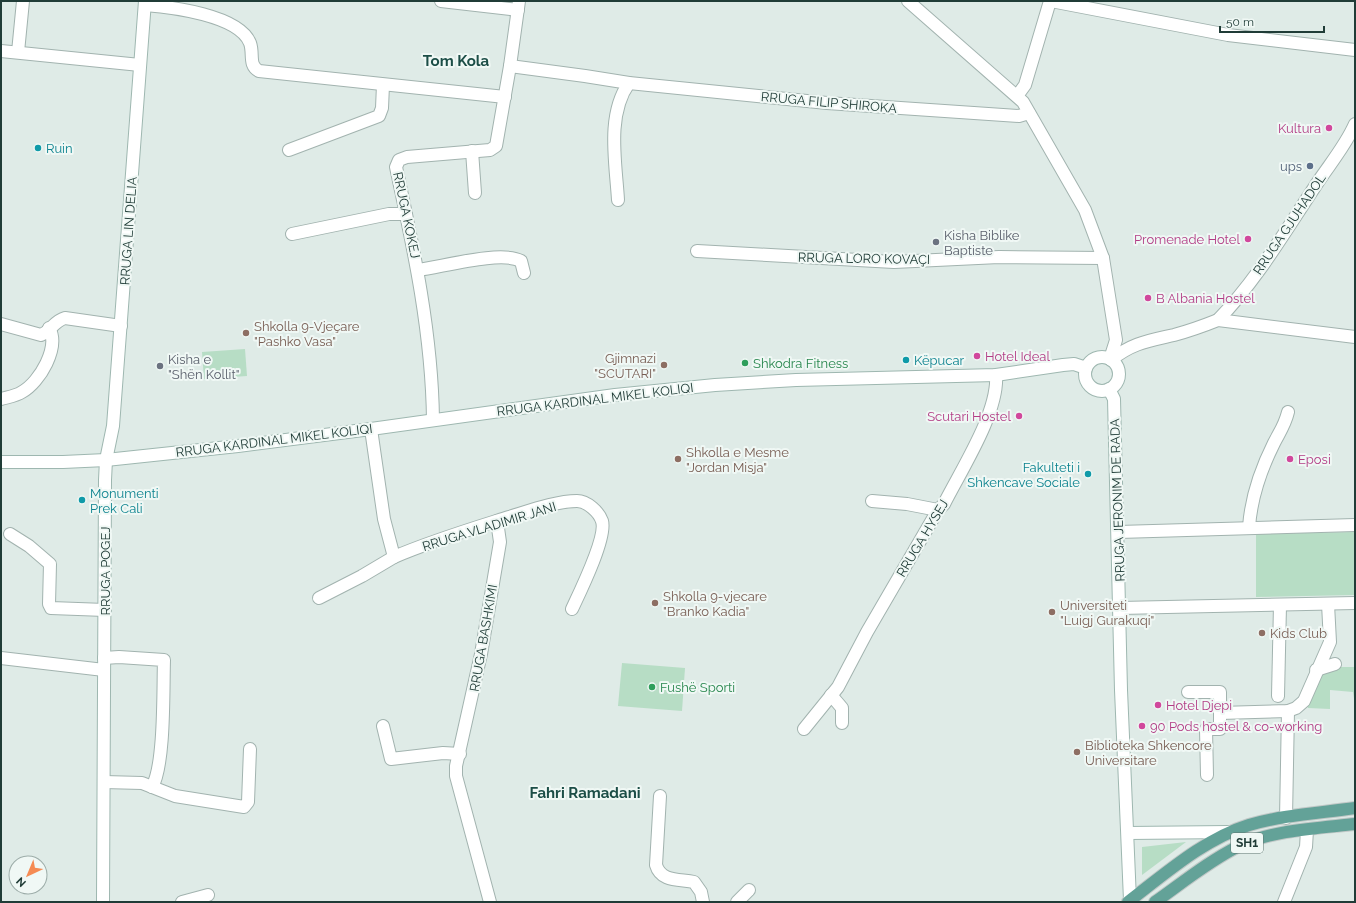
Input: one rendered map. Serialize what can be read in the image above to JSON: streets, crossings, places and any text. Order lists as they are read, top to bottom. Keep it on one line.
{"streets":{"main road":["SH1"],"street":["RRUGA FILIP SHIROKA","RRUGA KOKEJ","RRUGA GJUHADOL","RRUGA LIN DELIA","RRUGA LORO KOVAÇI","RRUGA KARDINAL MIKEL KOLIQI","RRUGA JERONIM DE RADA","RRUGA VLADIMIR JANI","RRUGA HYSEJ","RRUGA POGEJ","RRUGA BASHKIMI"]},"crossings":[["RRUGA FILIP SHIROKA","RRUGA KOKEJ"],["RRUGA KOKEJ","RRUGA KARDINAL MIKEL KOLIQI"],["RRUGA LIN DELIA","RRUGA KARDINAL MIKEL KOLIQI"],["RRUGA LIN DELIA","RRUGA POGEJ"],["RRUGA KARDINAL MIKEL KOLIQI","RRUGA JERONIM DE RADA"],["RRUGA KARDINAL MIKEL KOLIQI","RRUGA HYSEJ"],["RRUGA KARDINAL MIKEL KOLIQI","RRUGA POGEJ"],["RRUGA JERONIM DE RADA","SH1"],["RRUGA VLADIMIR JANI","RRUGA BASHKIMI"]],"districts":["Tom Kola","Fahri Ramadani"],"places":["Kultura","Ruin","ups","Promenade Hotel","Kisha Biblike Baptiste","B Albania Hostel","Shkolla 9-Vjeçare \"Pashko Vasa\"","Hotel Ideal","Këpucar","Shkodra Fitness","Gjimnazi \"SCUTARI\"","Kisha e \"Shën Kollit\"","Scutari Hostel","Shkolla e Mesme \"Jordan Misja\"","Eposi","Fakulteti i Shkencave Sociale","Monumenti Prek Cali","Shkolla 9-vjecare \"Branko Kadia\"","Universiteti \"Luigj Gurakuqi\"","Kids Club","Fushë Sporti","Hotel Djepi","90 Pods hostel & co-working","Biblioteka Shkencore Universitare"],"scale_bar":"50 m","north":"bottom left"}
